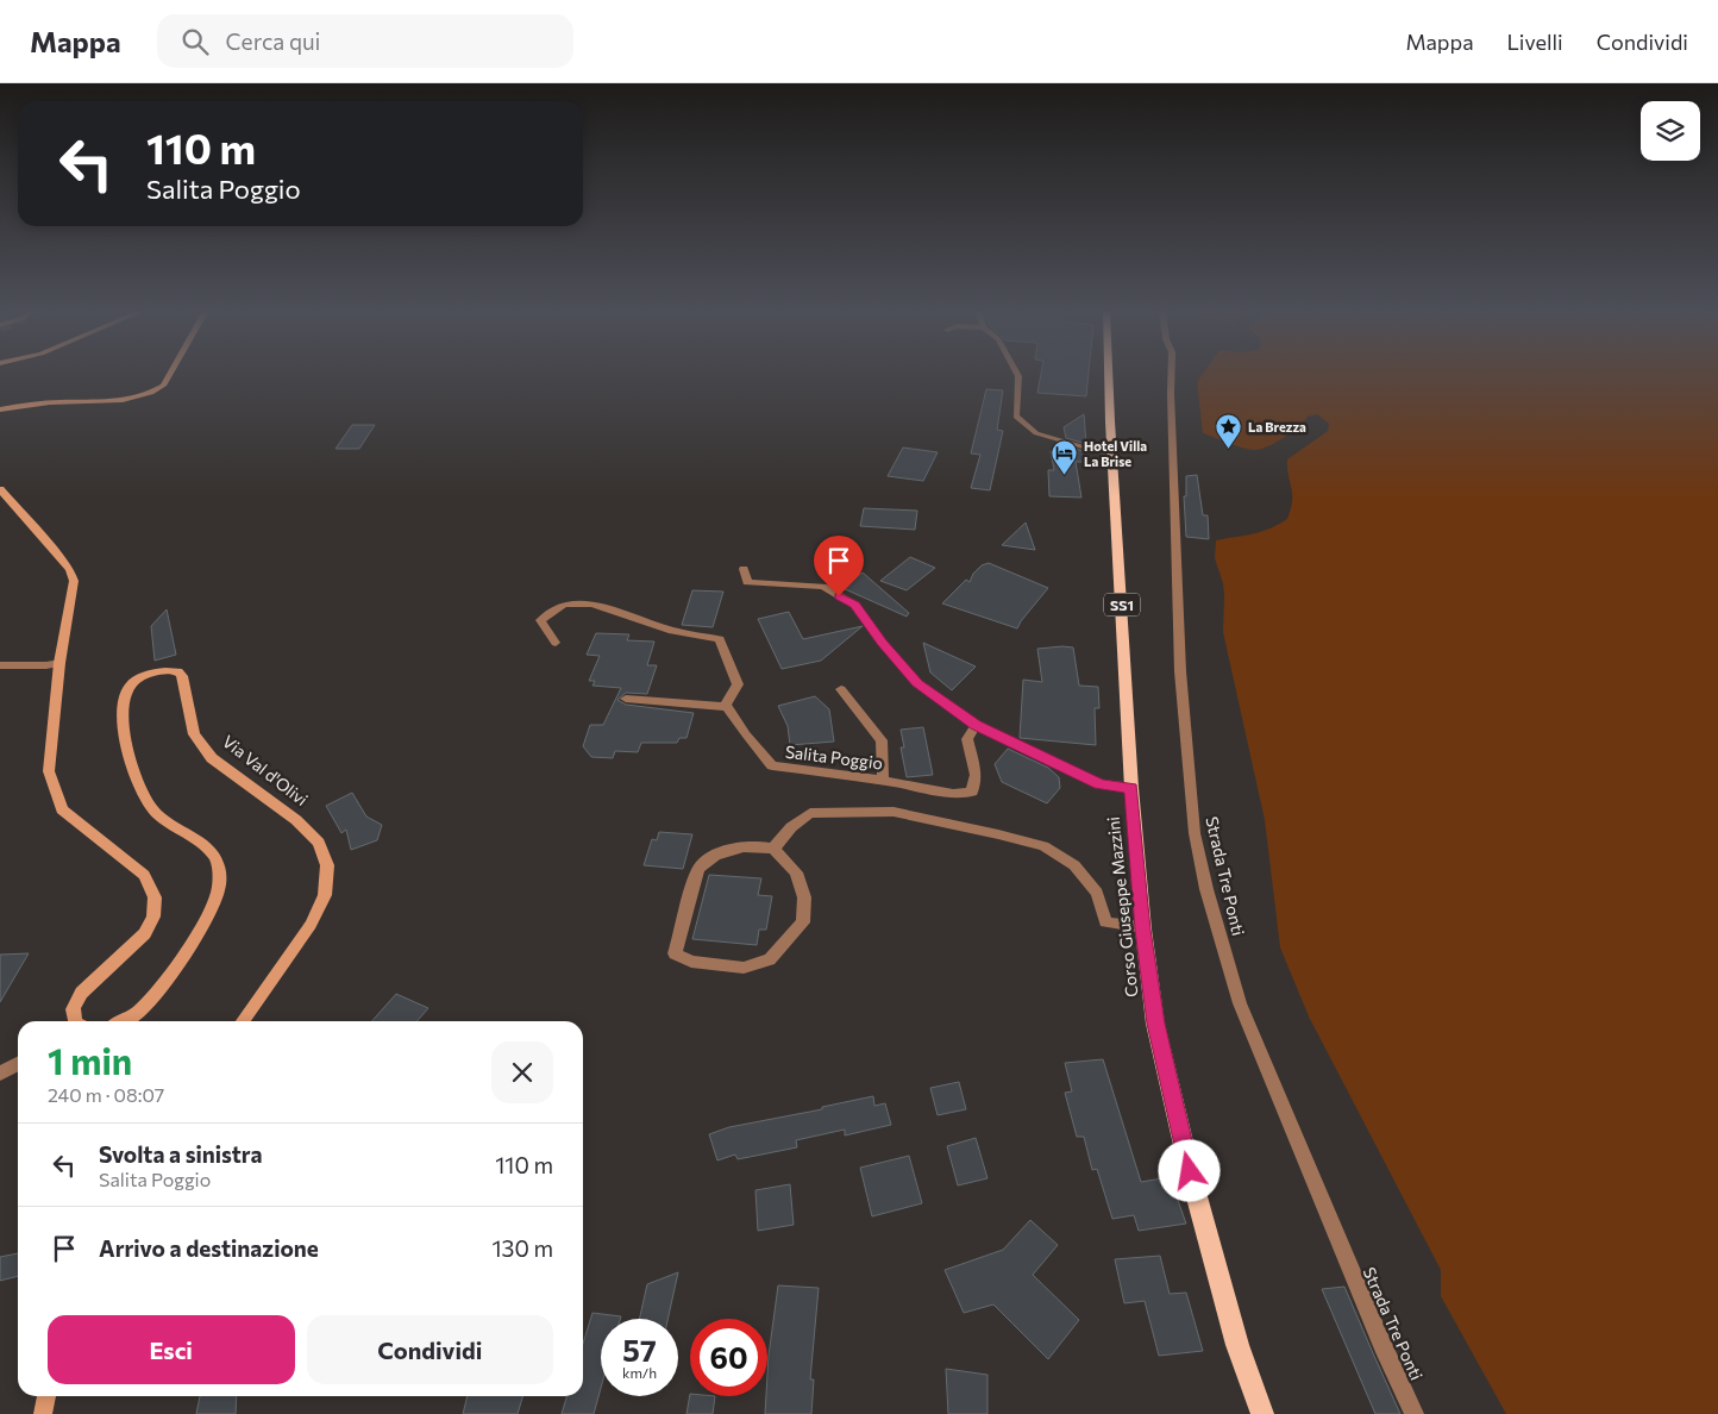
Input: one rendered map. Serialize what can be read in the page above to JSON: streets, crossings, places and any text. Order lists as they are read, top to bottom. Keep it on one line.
{"streets":{"main road":["SS1","Corso Giuseppe Mazzini"],"street":["Salita Poggio","Via Val d'Olivi","Strada Tre Ponti"]},"places":{"place":["La Brezza"],"hotel":["Hotel Villa La Brise"]},"page":{"header":"Mappa","search":"Cerca qui","nav":["Mappa","Livelli","Condividi"],"turn":["110 m","Salita Poggio"],"heading":["1 min","240 m · 08:07"],"list":[{"name":"Svolta a sinistra","note":"Salita Poggio","value":"110 m"},{"name":"Arrivo a destinazione","value":"130 m"}],"buttons":["Esci","Condividi"],"speed":"57 km/h","limit":"60"}}
